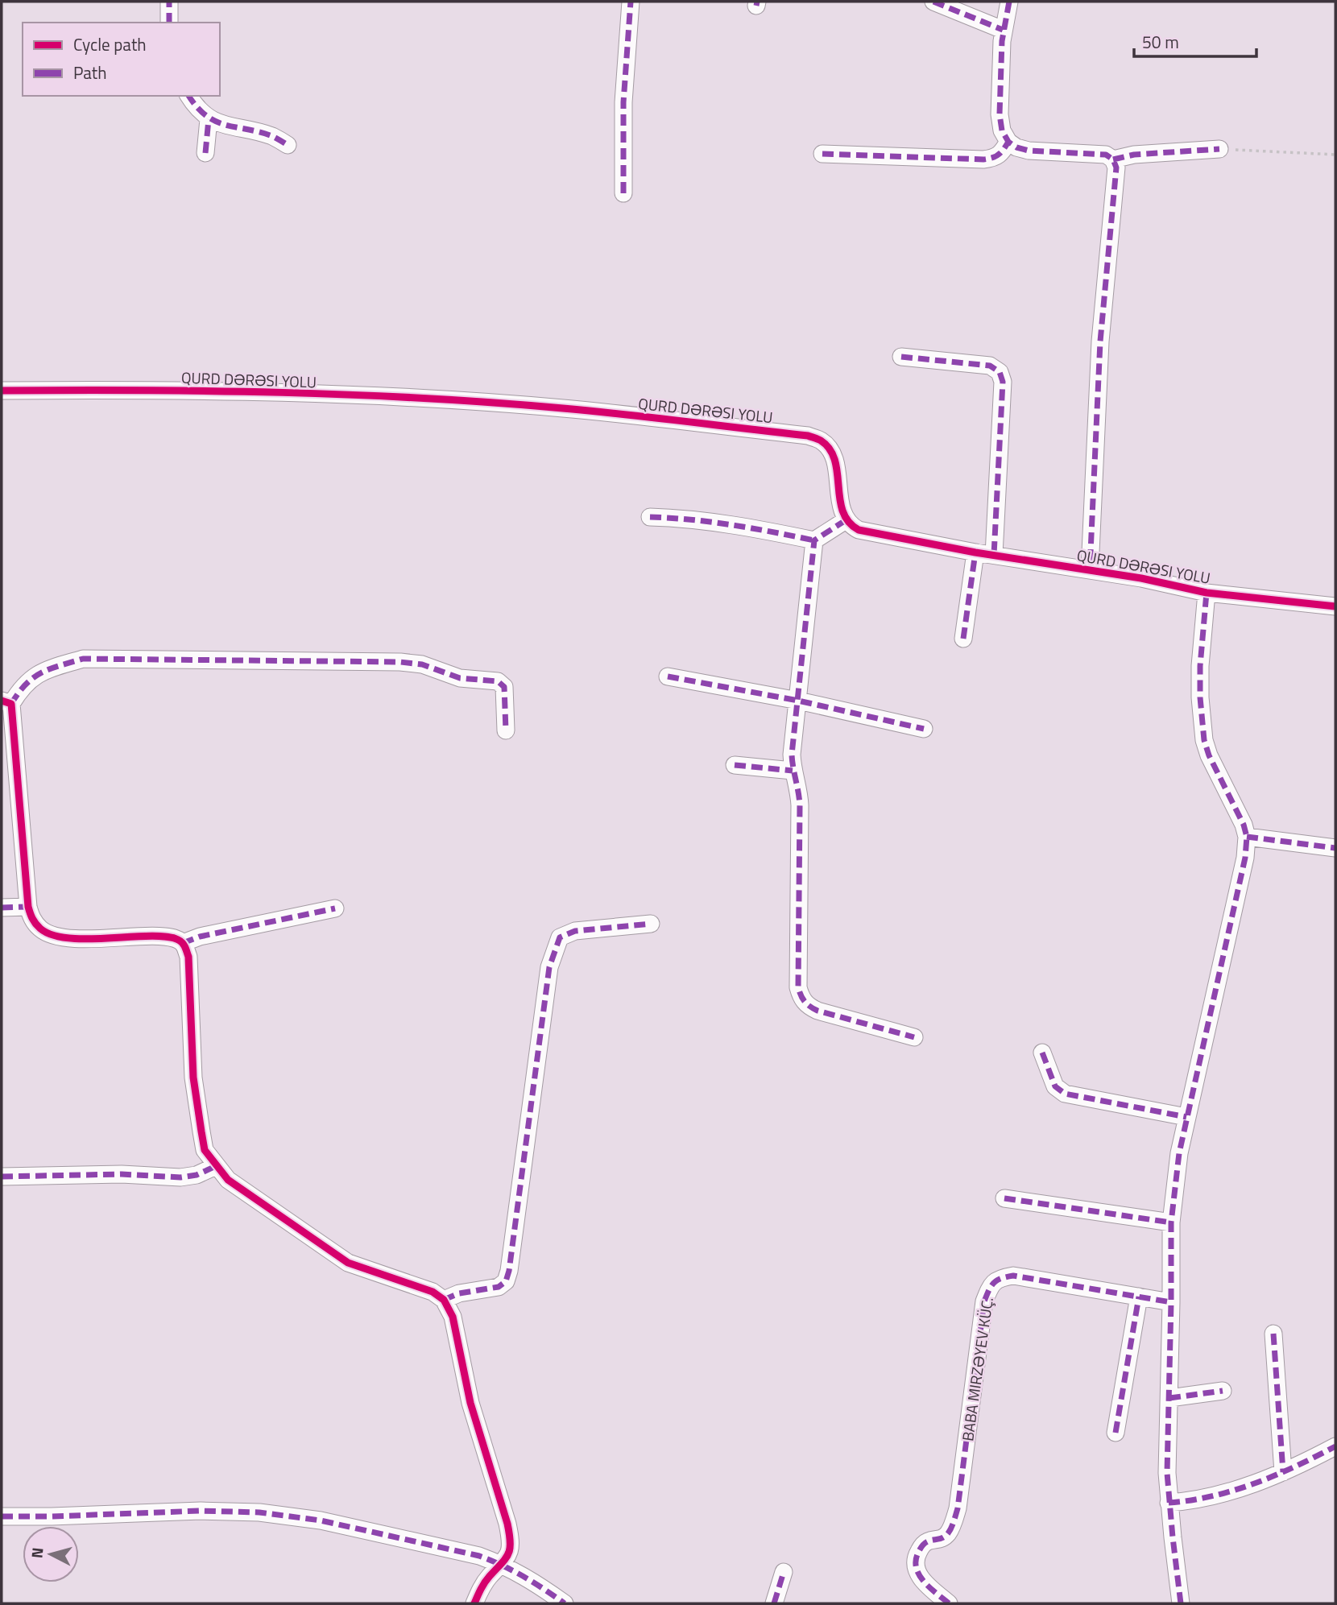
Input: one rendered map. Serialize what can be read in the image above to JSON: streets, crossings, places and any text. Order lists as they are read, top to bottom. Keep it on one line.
{"streets":{"street":["QURD DƏRƏSI YOLU","BABA MIRZƏYEV KÜÇ."]},"legend":["Cycle path","Path"],"scale_bar":"50 m","north":"left"}
